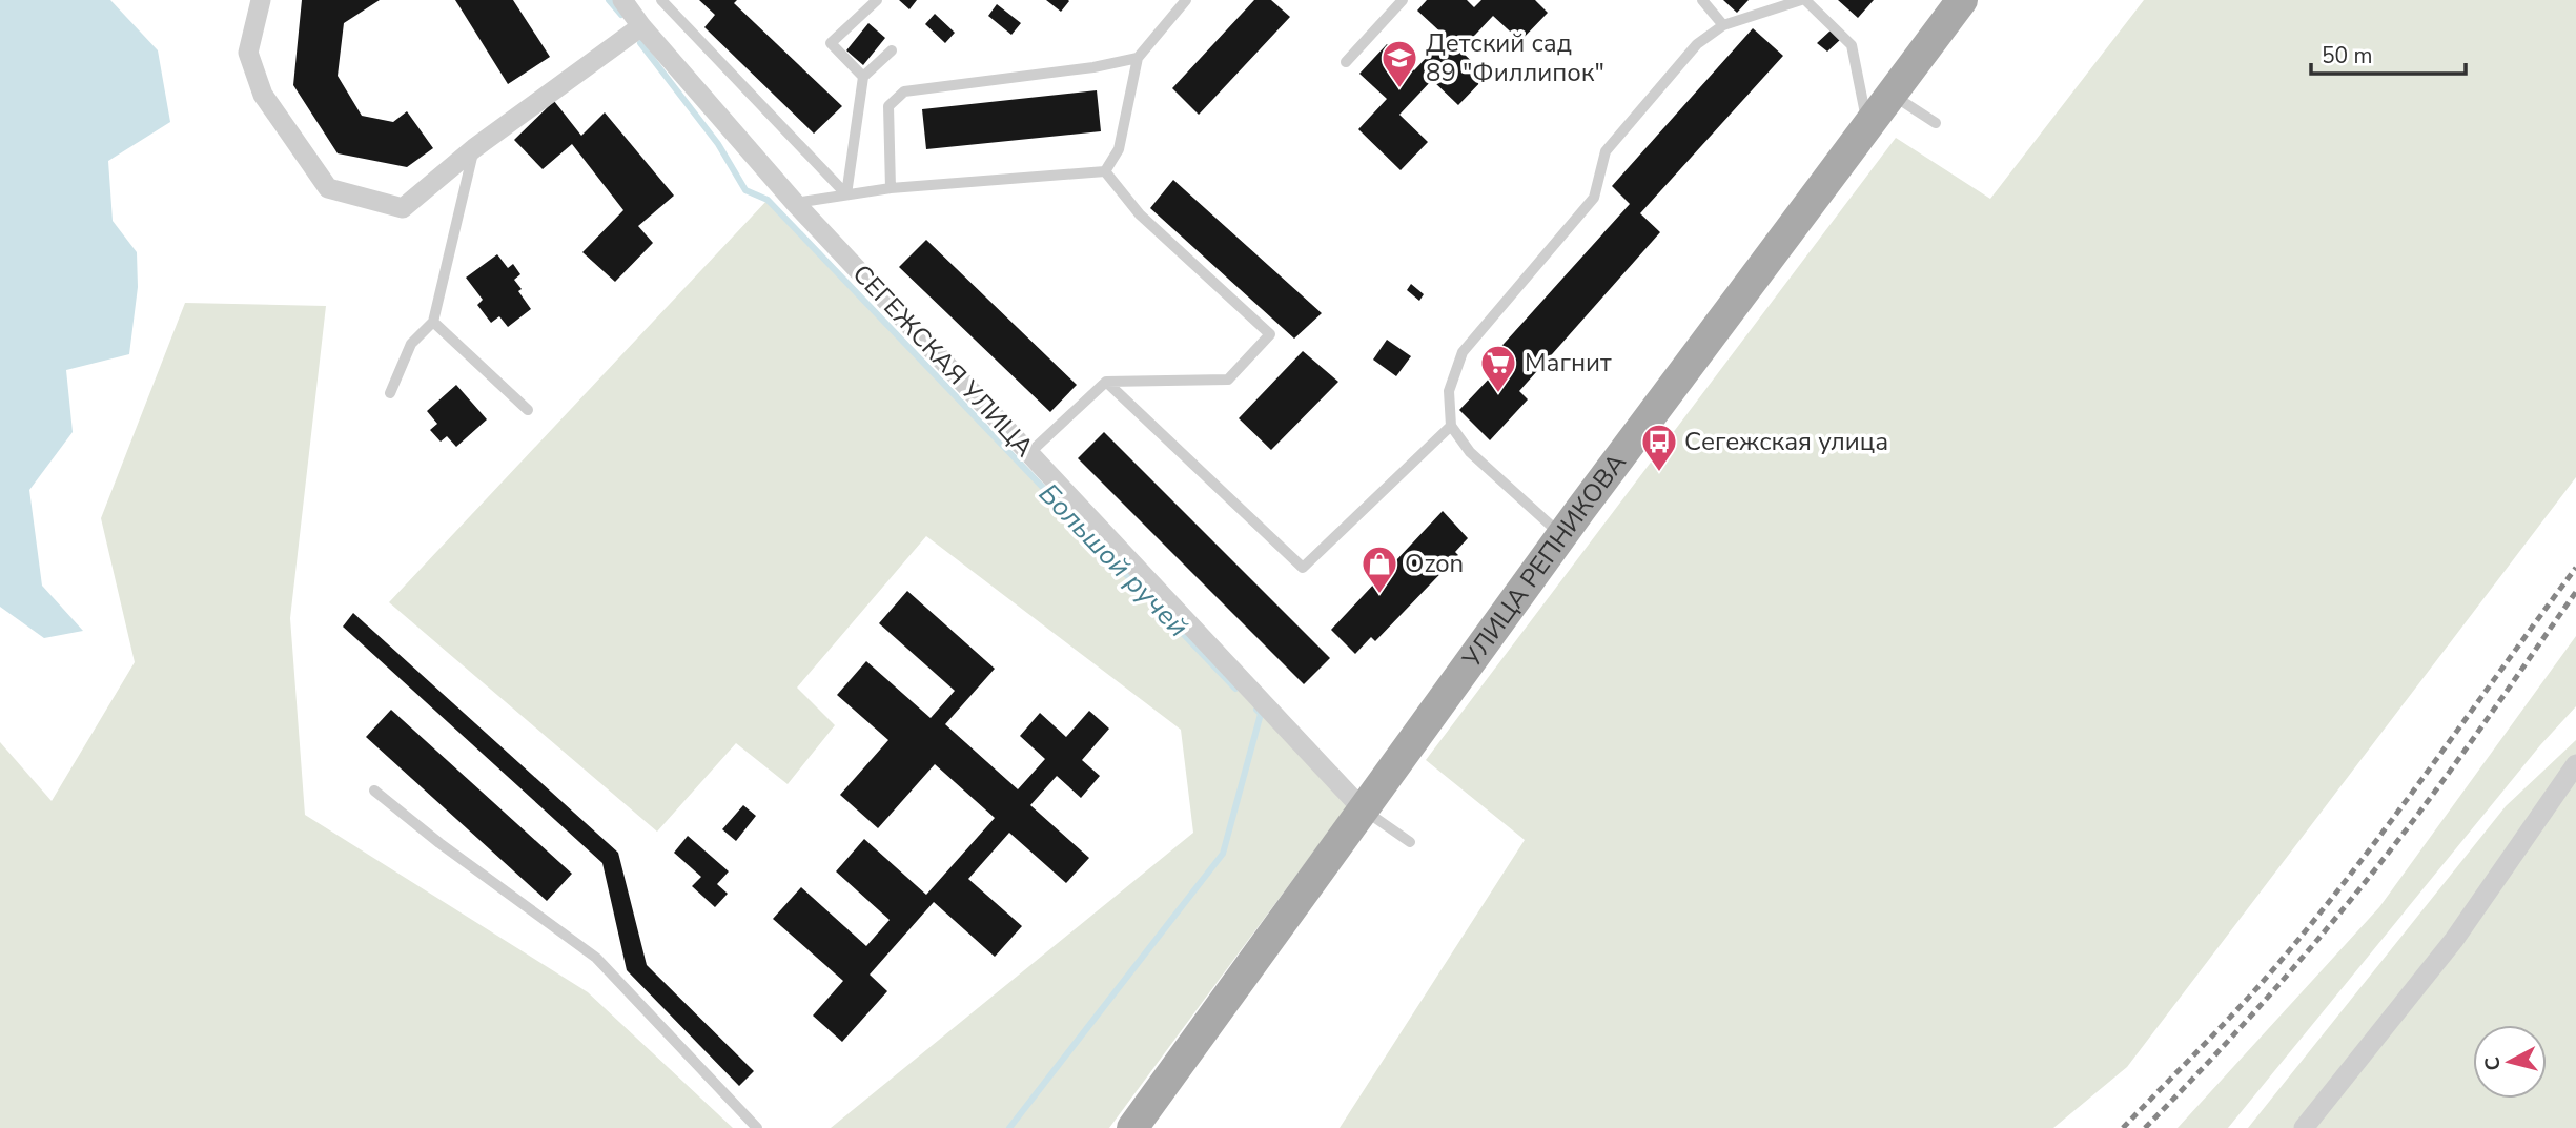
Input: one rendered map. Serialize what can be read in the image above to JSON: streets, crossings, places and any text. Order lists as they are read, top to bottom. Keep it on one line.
{"streets":{"main road":["УЛИЦА РЕПНИКОВА"],"street":["СЕГЕЖСКАЯ УЛИЦА"]},"crossings":[["СЕГЕЖСКАЯ УЛИЦА","УЛИЦА РЕПНИКОВА"]],"water":["Большой ручей"],"places":{"school or university":["Детский сад 89 \"Филлипок\""],"supermarket":["Магнит"],"bus stop":["Сегежская улица"],"shop":["Ozon"]},"scale_bar":"50 m","north":"left"}
